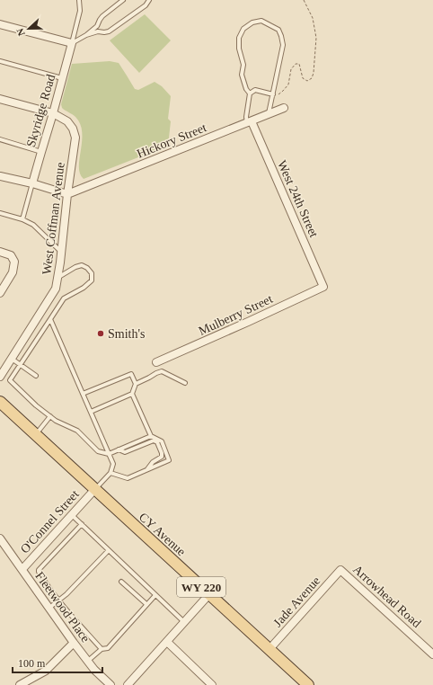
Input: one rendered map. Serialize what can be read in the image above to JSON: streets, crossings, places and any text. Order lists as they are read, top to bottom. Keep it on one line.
{"streets":{"main road":["CY Avenue","WY 220"],"street":["Skyridge Road","Hickory Street","West 24th Street","West Coffman Avenue","Mulberry Street","O'Connel Street","Arrowhead Road","Jade Avenue","Fleetwood Place"]},"crossings":[["Skyridge Road","West Coffman Avenue"],["Hickory Street","West 24th Street"],["Hickory Street","West Coffman Avenue"],["West 24th Street","Mulberry Street"],["O'Connel Street","CY Avenue"],["O'Connel Street","Fleetwood Place"],["CY Avenue","Jade Avenue"],["Arrowhead Road","Jade Avenue"]],"places":["Smith's"],"scale_bar":"100 m","north":"left"}
